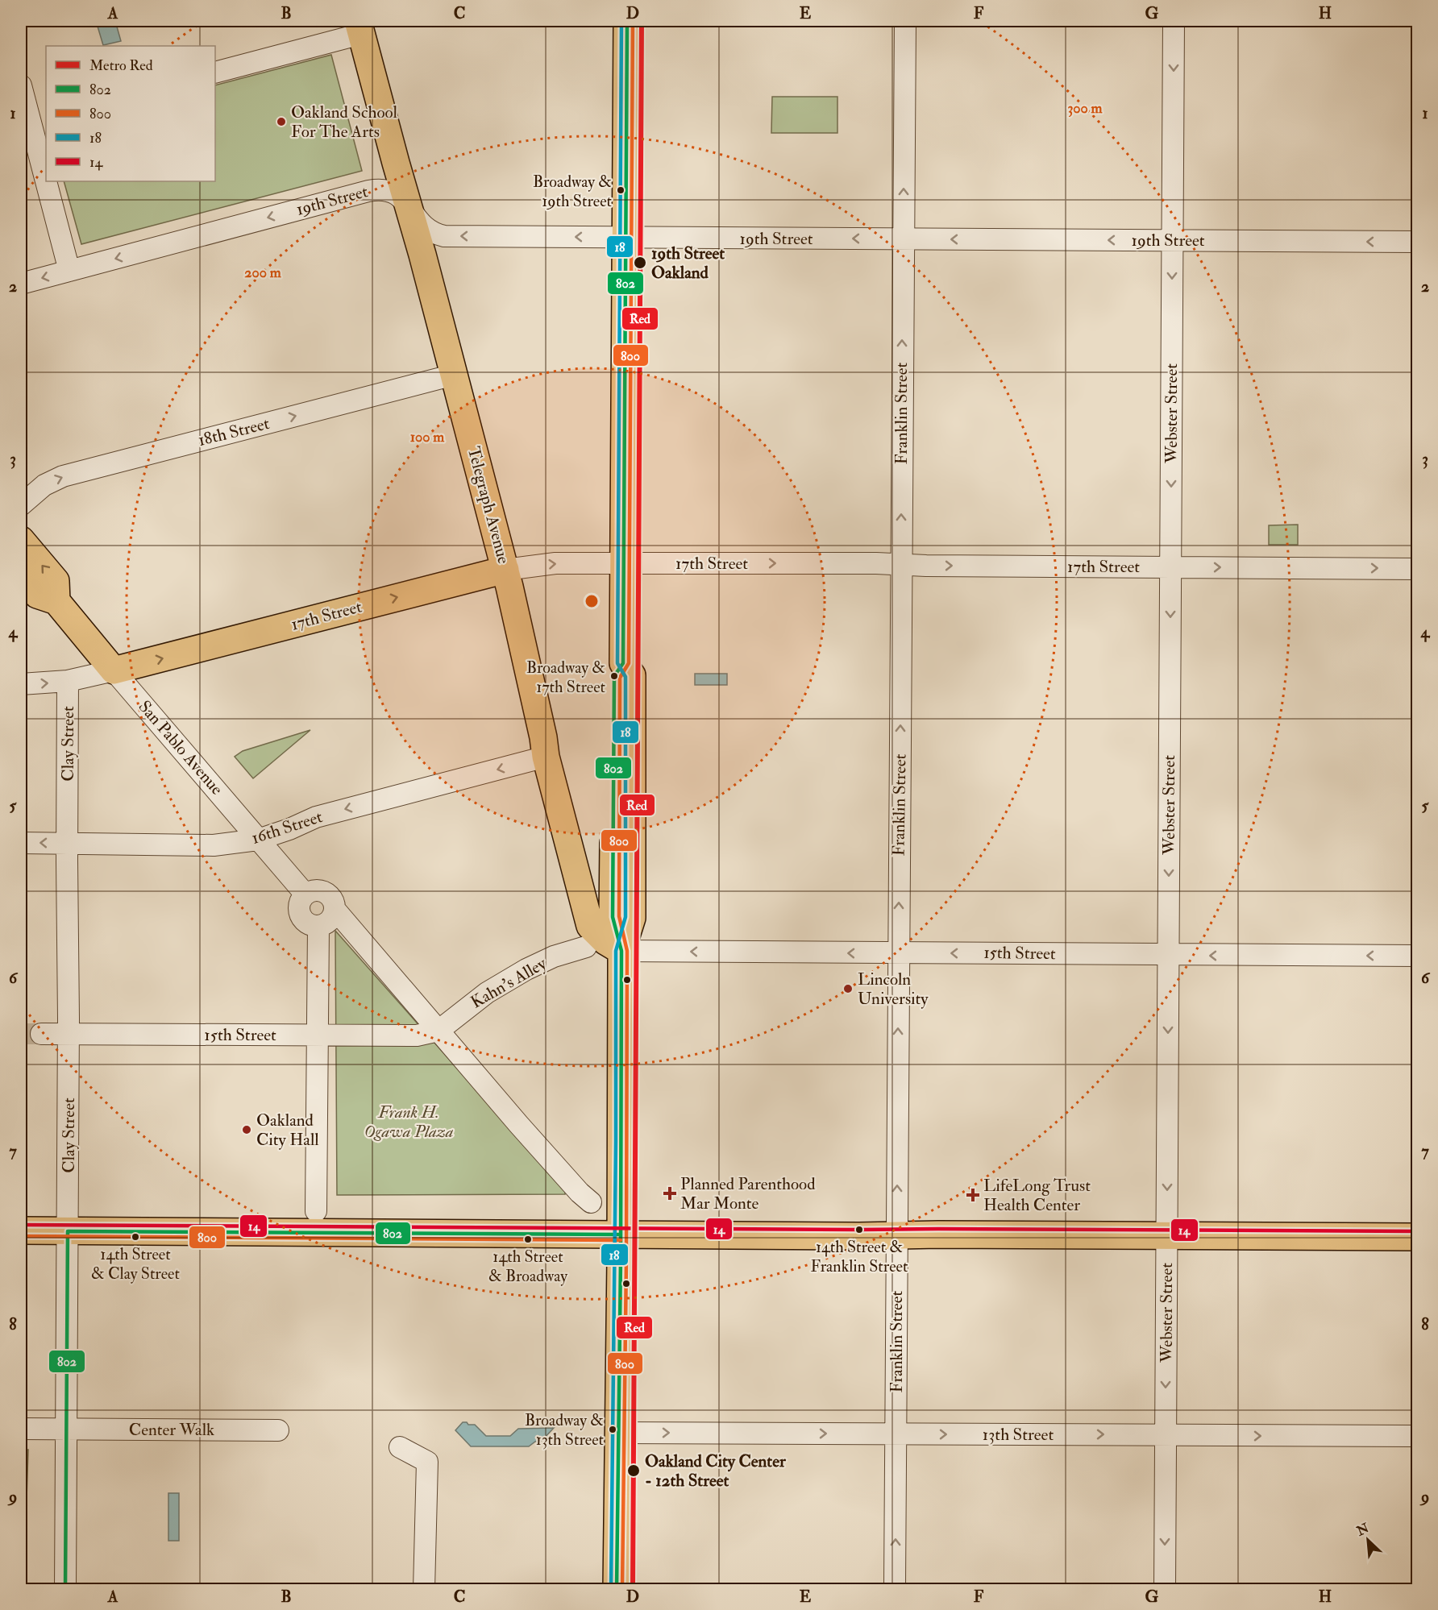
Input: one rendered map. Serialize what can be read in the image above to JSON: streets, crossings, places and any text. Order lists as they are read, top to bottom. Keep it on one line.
{"streets":{"main road":["Telegraph Avenue","17th Street","San Pablo Avenue"],"street":["19th Street","Franklin Street","Webster Street","18th Street","Clay Street","16th Street","15th Street","Kahn's Alley","Center Walk","13th Street"]},"crossings":[["19th Street","Franklin Street"],["19th Street","Webster Street"],["19th Street","Telegraph Avenue"],["Franklin Street","17th Street"],["Franklin Street","15th Street"],["Franklin Street","13th Street"],["Webster Street","17th Street"],["Webster Street","15th Street"],["Webster Street","13th Street"],["18th Street","Telegraph Avenue"],["Telegraph Avenue","17th Street"],["Telegraph Avenue","16th Street"],["Telegraph Avenue","15th Street"],["17th Street","Clay Street"],["17th Street","San Pablo Avenue"],["Clay Street","16th Street"],["Clay Street","15th Street"],["Clay Street","Center Walk"],["San Pablo Avenue","16th Street"],["15th Street","Kahn's Alley"]],"one_way":["19th Street","Franklin Street","Webster Street","18th Street","17th Street","16th Street","15th Street","13th Street"],"parks":["Frank H. Ogawa Plaza"],"places":{"other":["Oakland School For The Arts","Broadway & 19th Street","19th Street Oakland","Broadway & 17th Street","Lincoln University","Oakland City Hall","14th Street & Franklin Street","14th Street & Clay Street","14th Street & Broadway","Broadway & 13th Street","Oakland City Center - 12th Street"],"health":["Planned Parenthood Mar Monte","LifeLong Trust Health Center"]},"lines":["metro line Red","transit line 802","transit line 800","transit line 18","transit line 14"],"legend":["Metro Red","802","800","18","14"],"north":"top left","grid":{"columns":["A","B","C","D","E","F","G","H"],"rows":["1","2","3","4","5","6","7","8","9"]},"rings":["300 m","200 m","100 m"]}
